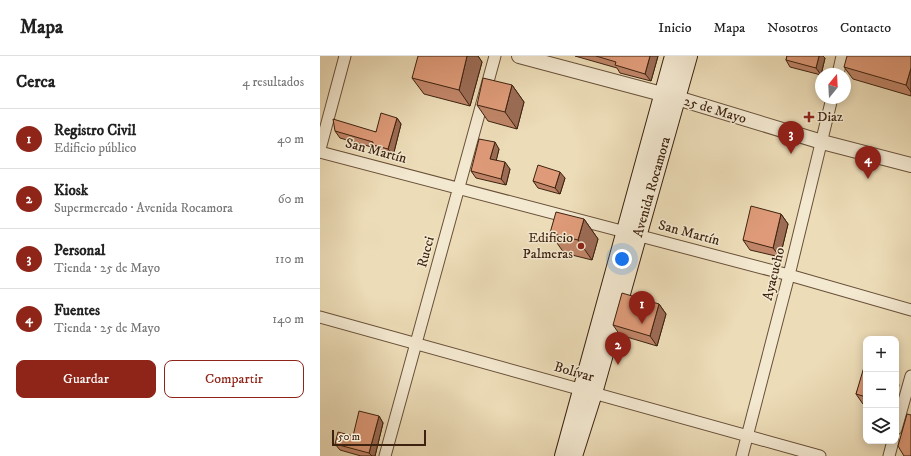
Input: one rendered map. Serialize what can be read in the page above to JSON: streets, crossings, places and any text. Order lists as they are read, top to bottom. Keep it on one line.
{"streets":{"main road":["Avenida Rocamora"],"street":["25 de Mayo","San Martín","Rucci","Ayacucho","Bolívar"]},"crossings":[["25 de Mayo","Avenida Rocamora"],["25 de Mayo","Ayacucho"],["San Martín","Avenida Rocamora"],["San Martín","Rucci"],["San Martín","Ayacucho"],["Avenida Rocamora","Bolívar"],["Rucci","Bolívar"],["Ayacucho","Bolívar"]],"places":{"health":["Diaz"],"other":["Edificio Palmeras"]},"scale_bar":"50 m","north":"top","page":{"header":"Mapa","nav":["Inicio","Mapa","Nosotros","Contacto"],"heading":["Cerca","4 resultados"],"list":[{"mark":"1","name":"Registro Civil","note":"Edificio público","value":"40 m"},{"mark":"2","name":"Kiosk","note":"Supermercado · Avenida Rocamora","value":"60 m"},{"mark":"3","name":"Personal","note":"Tienda · 25 de Mayo","value":"110 m"},{"mark":"4","name":"Fuentes","note":"Tienda · 25 de Mayo","value":"140 m"}],"pins":["3","4","1","2"],"map_buttons":["+","−"],"buttons":["Guardar","Compartir"],"scale":"50 m"}}
